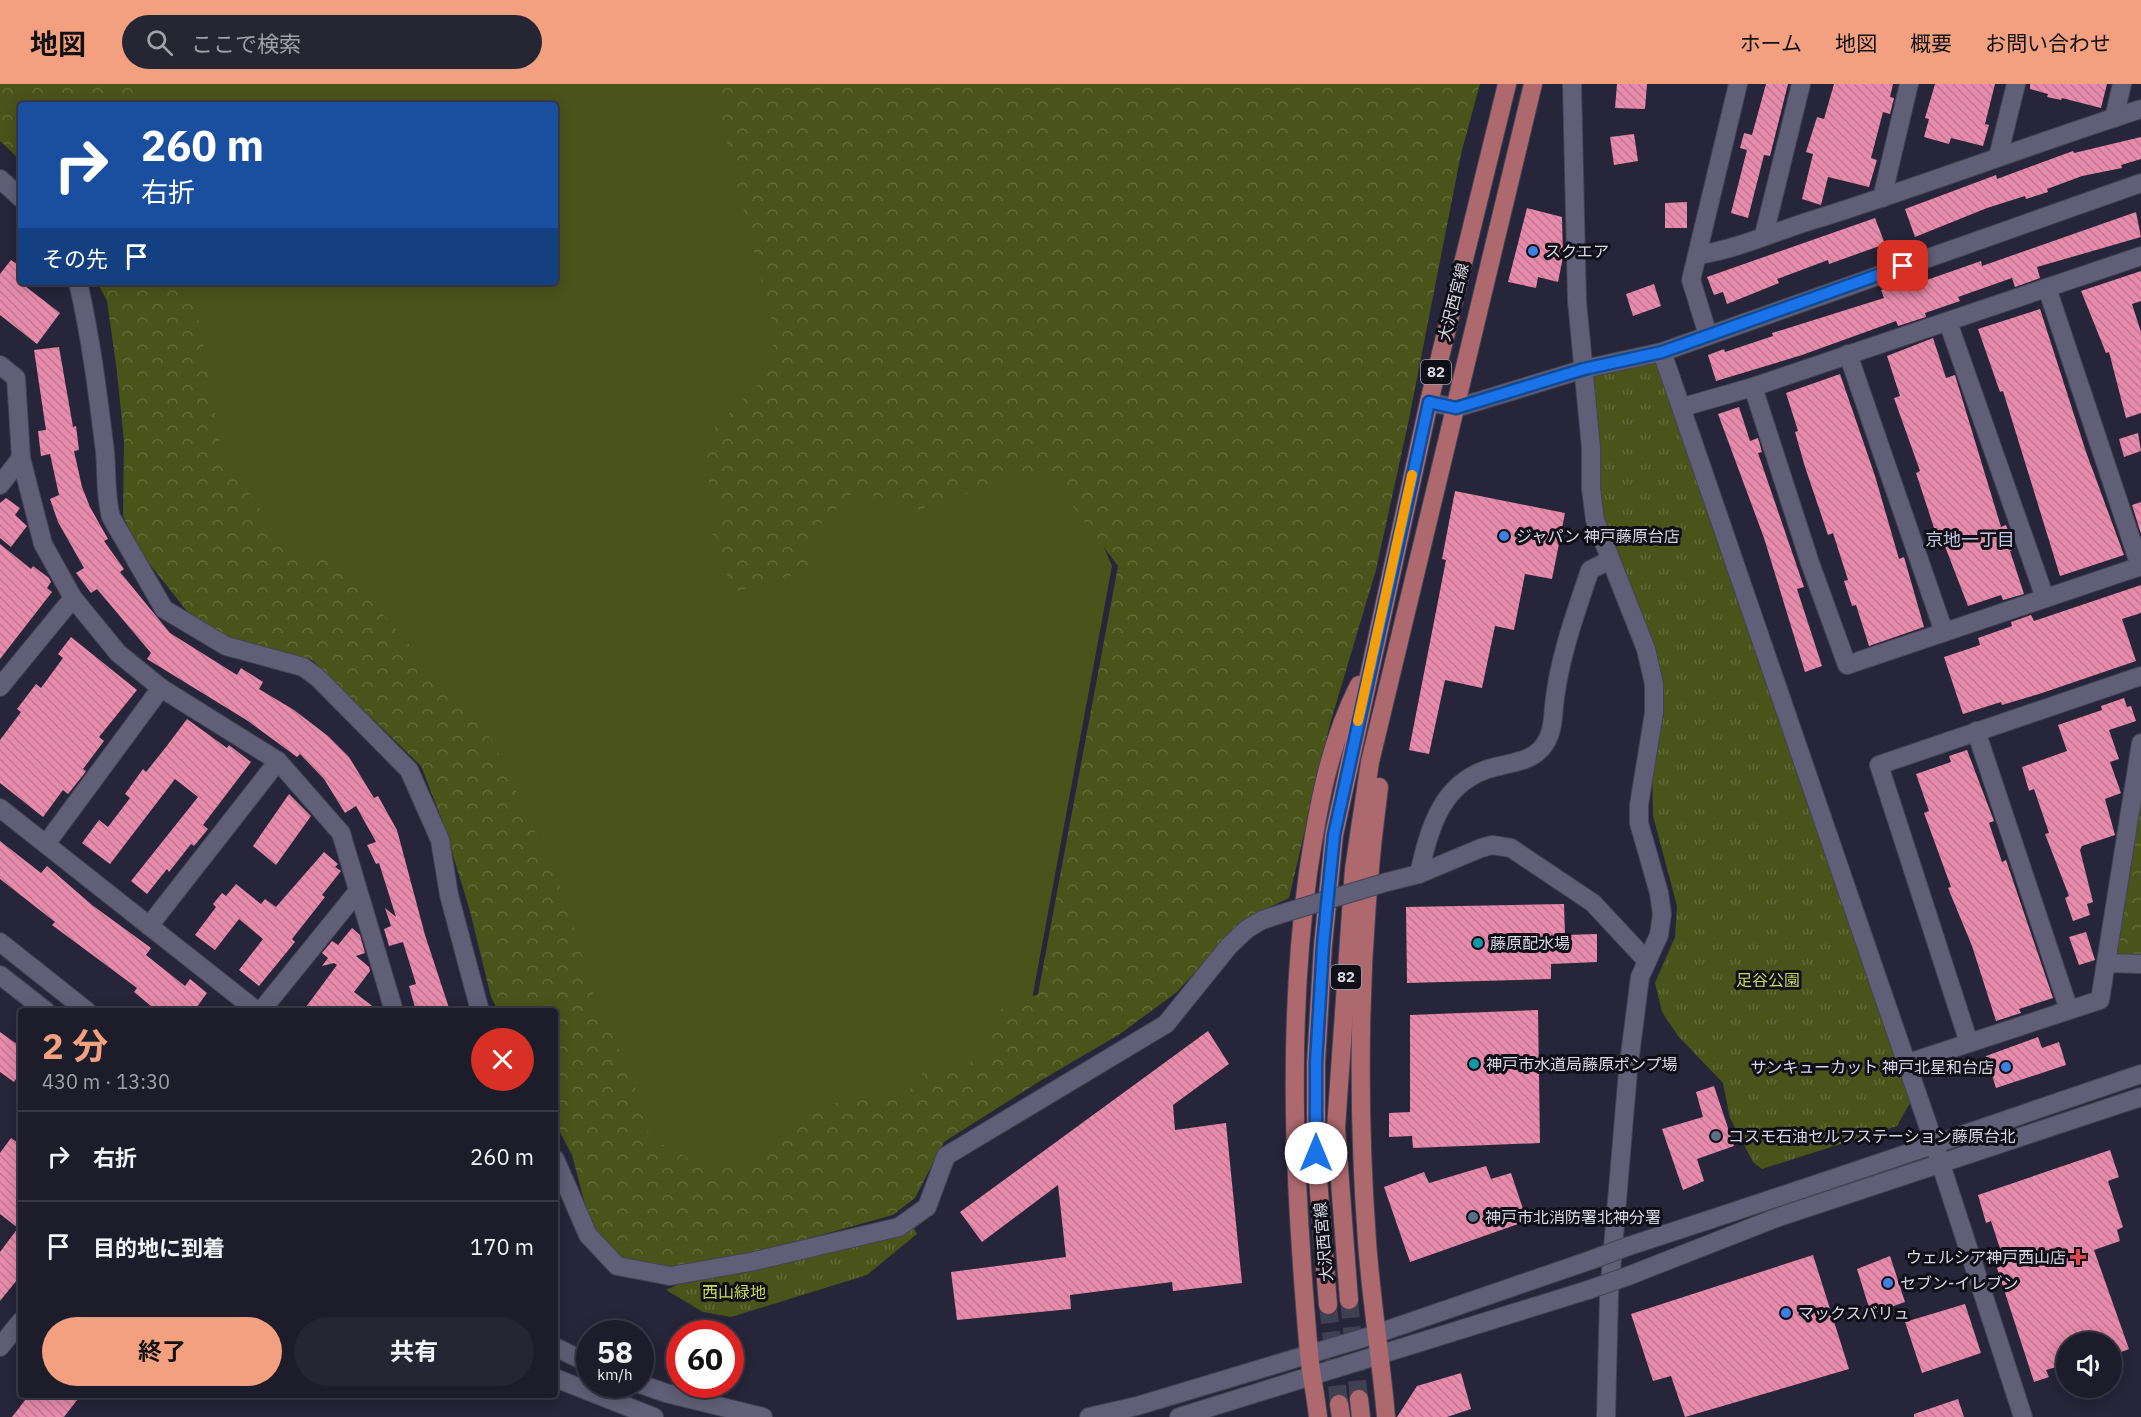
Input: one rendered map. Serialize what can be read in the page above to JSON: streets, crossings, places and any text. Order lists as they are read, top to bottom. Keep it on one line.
{"streets":{"main road":["大沢西宮線","82"]},"districts":["京地一丁目"],"parks":["足谷公園","西山緑地"],"places":{"other":["スクエア","ジャパン 神戸藤原台店","藤原配水場","神戸市水道局藤原ポンプ場","サンキューカット 神戸北星和台店","コスモ石油セルフステーション藤原台北","神戸市北消防署北神分署","セブン-イレブン","マックスバリュ"],"health":["ウェルシア神戸西山店"]},"page":{"header":"地図","search":"ここで検索","nav":["ホーム","地図","概要","お問い合わせ"],"turn":["260 m","右折"],"then":"その先","heading":["2 分","430 m · 13:30"],"list":[{"name":"右折","value":"260 m"},{"name":"目的地に到着","value":"170 m"}],"buttons":["終了","共有"],"speed":"58 km/h","limit":"60"}}
